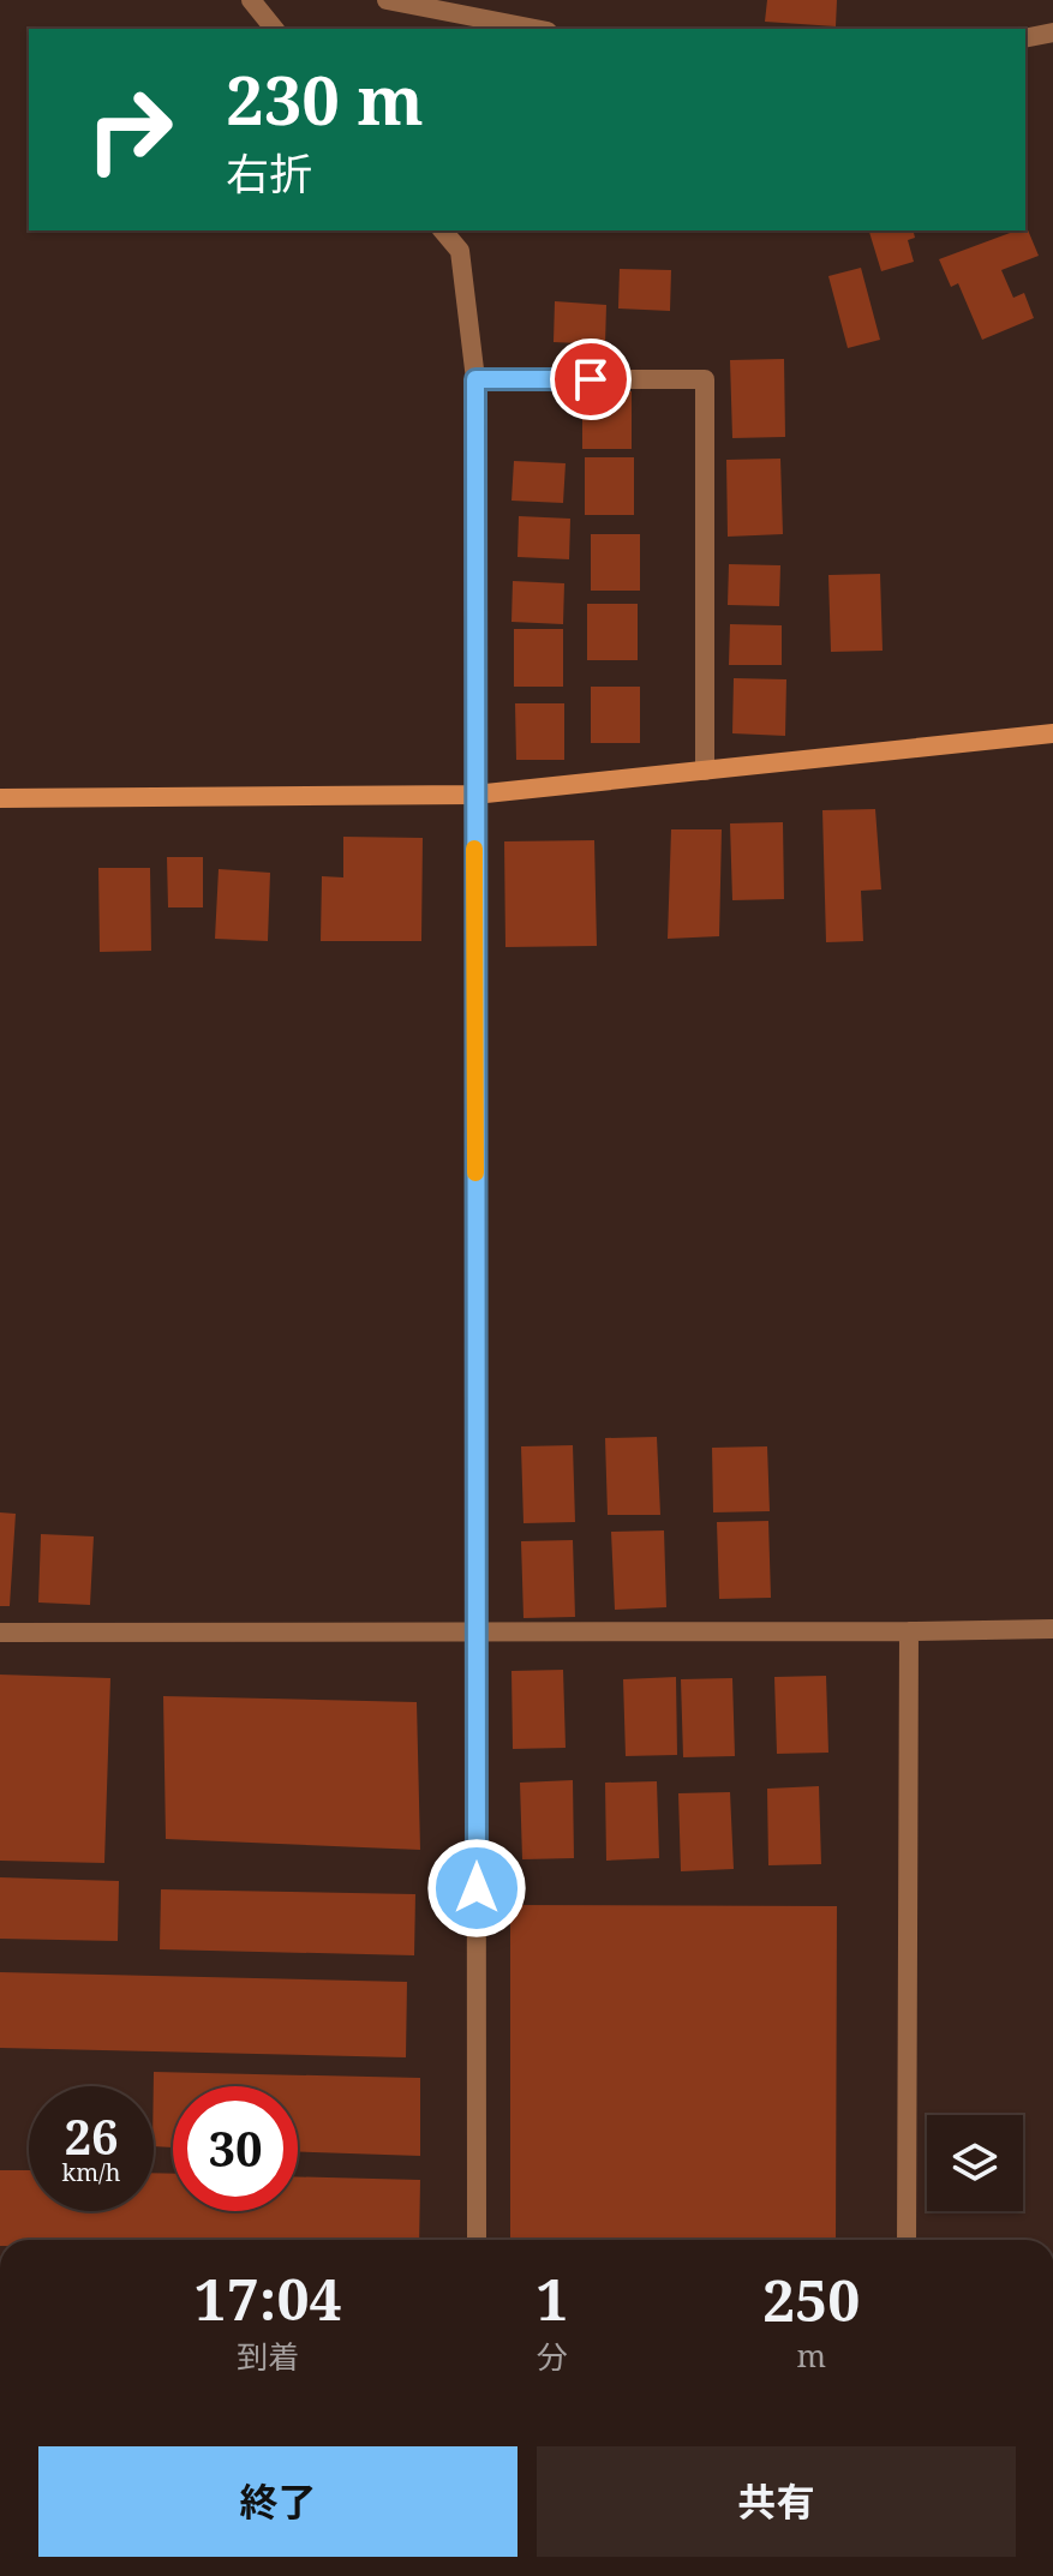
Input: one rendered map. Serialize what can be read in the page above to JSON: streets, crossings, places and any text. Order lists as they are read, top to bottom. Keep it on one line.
{"page":{"turn":["230 m","右折"],"speed":"26 km/h","limit":"30","eta":["17:04","到着","1","分","250","m"],"buttons":["終了","共有"]}}
